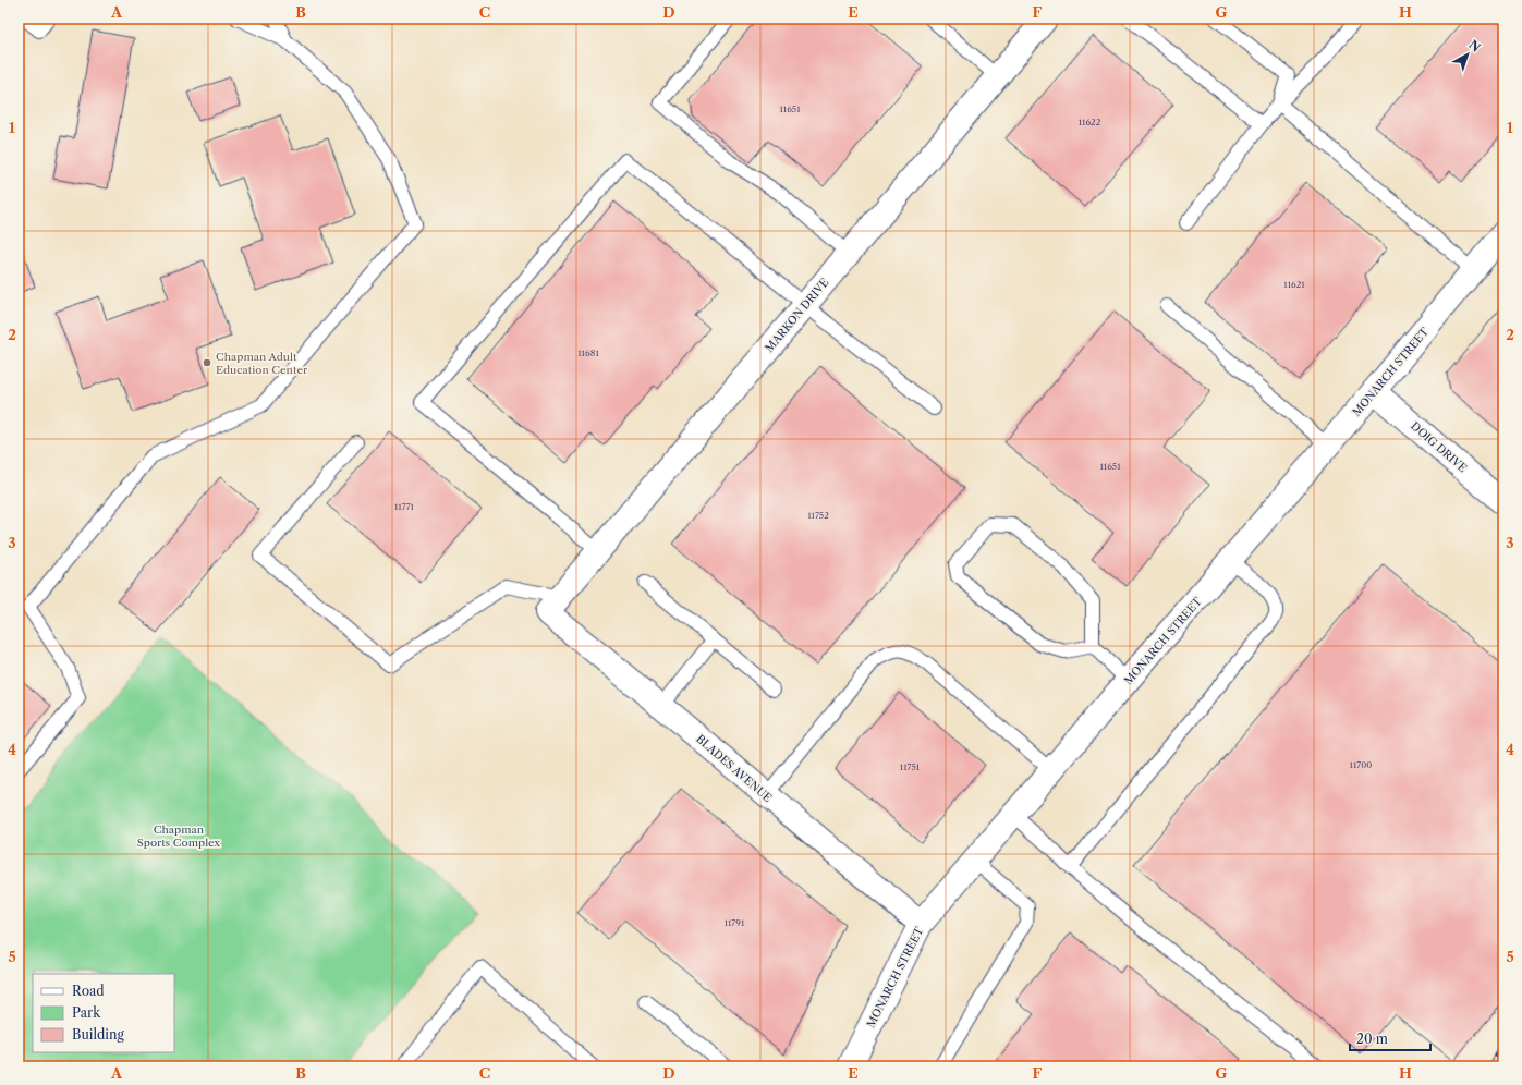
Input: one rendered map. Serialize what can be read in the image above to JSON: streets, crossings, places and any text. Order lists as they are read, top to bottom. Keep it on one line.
{"streets":{"street":["MARKON DRIVE","MONARCH STREET","DOIG DRIVE","BLADES AVENUE"]},"crossings":[["MARKON DRIVE","BLADES AVENUE"],["MONARCH STREET","DOIG DRIVE"],["MONARCH STREET","BLADES AVENUE"]],"parks":["Chapman Sports Complex"],"places":["Chapman Adult Education Center"],"house_numbers":["11651","11622","11621","11681","11651","11771","11752","11700","11751","11791"],"legend":["Road","Park","Building"],"scale_bar":"20 m","north":"top right","grid":{"columns":["A","B","C","D","E","F","G","H"],"rows":["1","2","3","4","5"]}}
